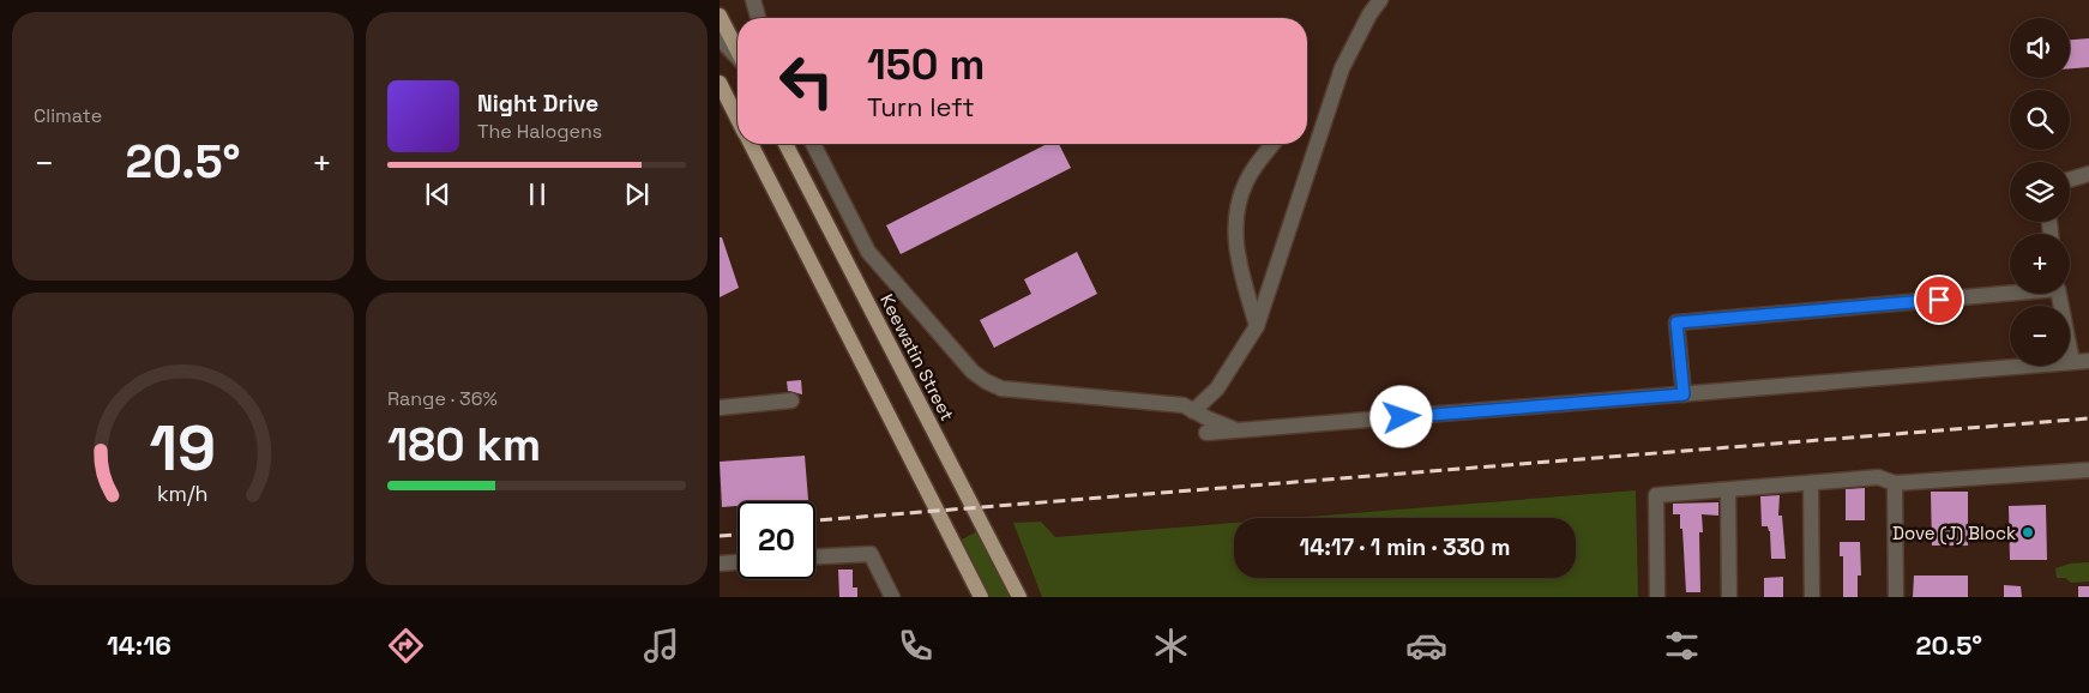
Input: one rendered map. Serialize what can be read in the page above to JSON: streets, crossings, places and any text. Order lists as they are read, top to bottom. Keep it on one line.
{"streets":{"main road":["Keewatin Street"]},"places":["Dove (J) Block"],"page":{"tile":["Climate",["Range · 36%","180 km"]],"map_buttons":["+","−"],"turn":["150 m","Turn left"],"song":["Night Drive","The Halogens"],"heat":["−","20.5°","+"],"limit":"20","trip":"14:17 · 1 min · 330 m","tabs":["14:16","20.5°"],"gauge":["19","km/h"]}}
